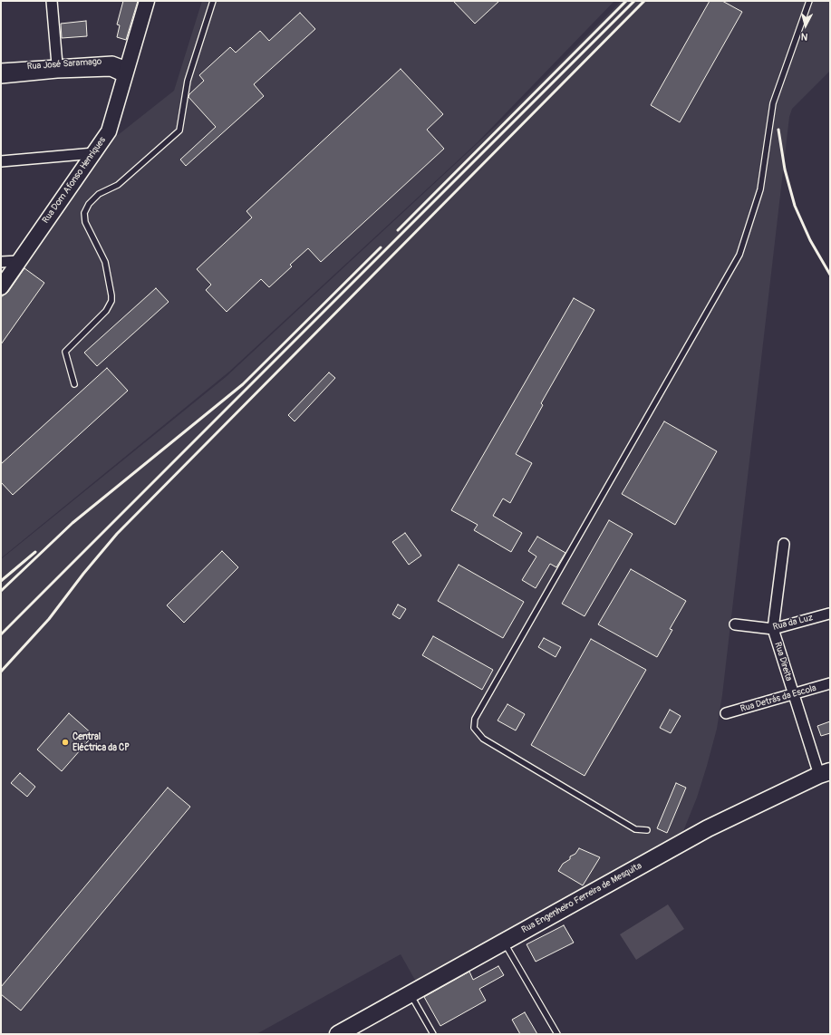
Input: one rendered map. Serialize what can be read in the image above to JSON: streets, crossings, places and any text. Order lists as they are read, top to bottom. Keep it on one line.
{"streets":{"main road":["Rua Engenheiro Ferreira de Mesquita"],"street":["Rua José Saramago","Rua Dom Afonso Henriques","Rua da Luz","Rua Direita","Rua Detrás da Escola"]},"crossings":[["Rua José Saramago","Rua Dom Afonso Henriques"],["Rua da Luz","Rua Direita"],["Rua Direita","Rua Detrás da Escola"],["Rua Direita","Rua Engenheiro Ferreira de Mesquita"]],"places":["Central Eléctrica da CP"],"north":"bottom"}
